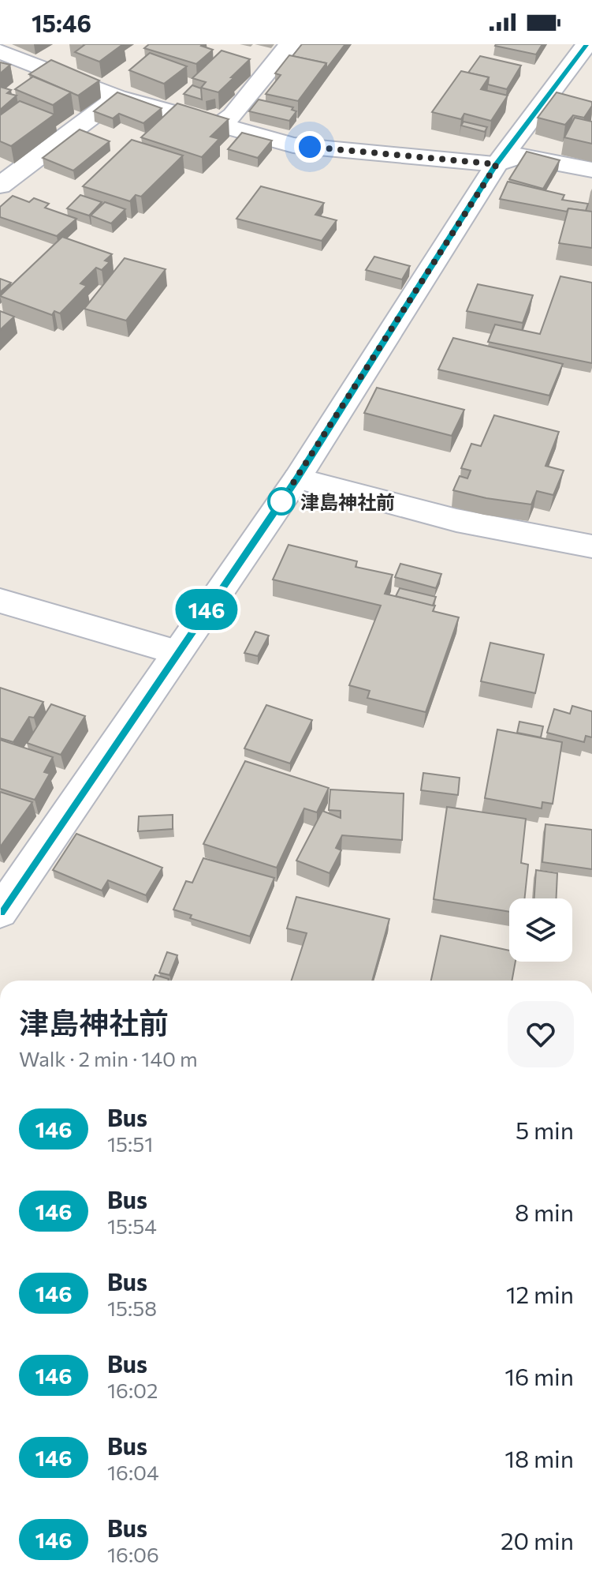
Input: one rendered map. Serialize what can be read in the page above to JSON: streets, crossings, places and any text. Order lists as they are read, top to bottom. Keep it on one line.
{"places":["津島神社前"],"lines":["bus line 146"],"page":{"status":"15:46","on_map":"146","heading":["津島神社前","Walk · 2 min · 140 m"],"list":[{"mark":"146","name":"Bus","note":"15:51","value":"5 min"},{"mark":"146","name":"Bus","note":"15:54","value":"8 min"},{"mark":"146","name":"Bus","note":"15:58","value":"12 min"},{"mark":"146","name":"Bus","note":"16:02","value":"16 min"},{"mark":"146","name":"Bus","note":"16:04","value":"18 min"},{"mark":"146","name":"Bus","note":"16:06","value":"20 min"}]}}
